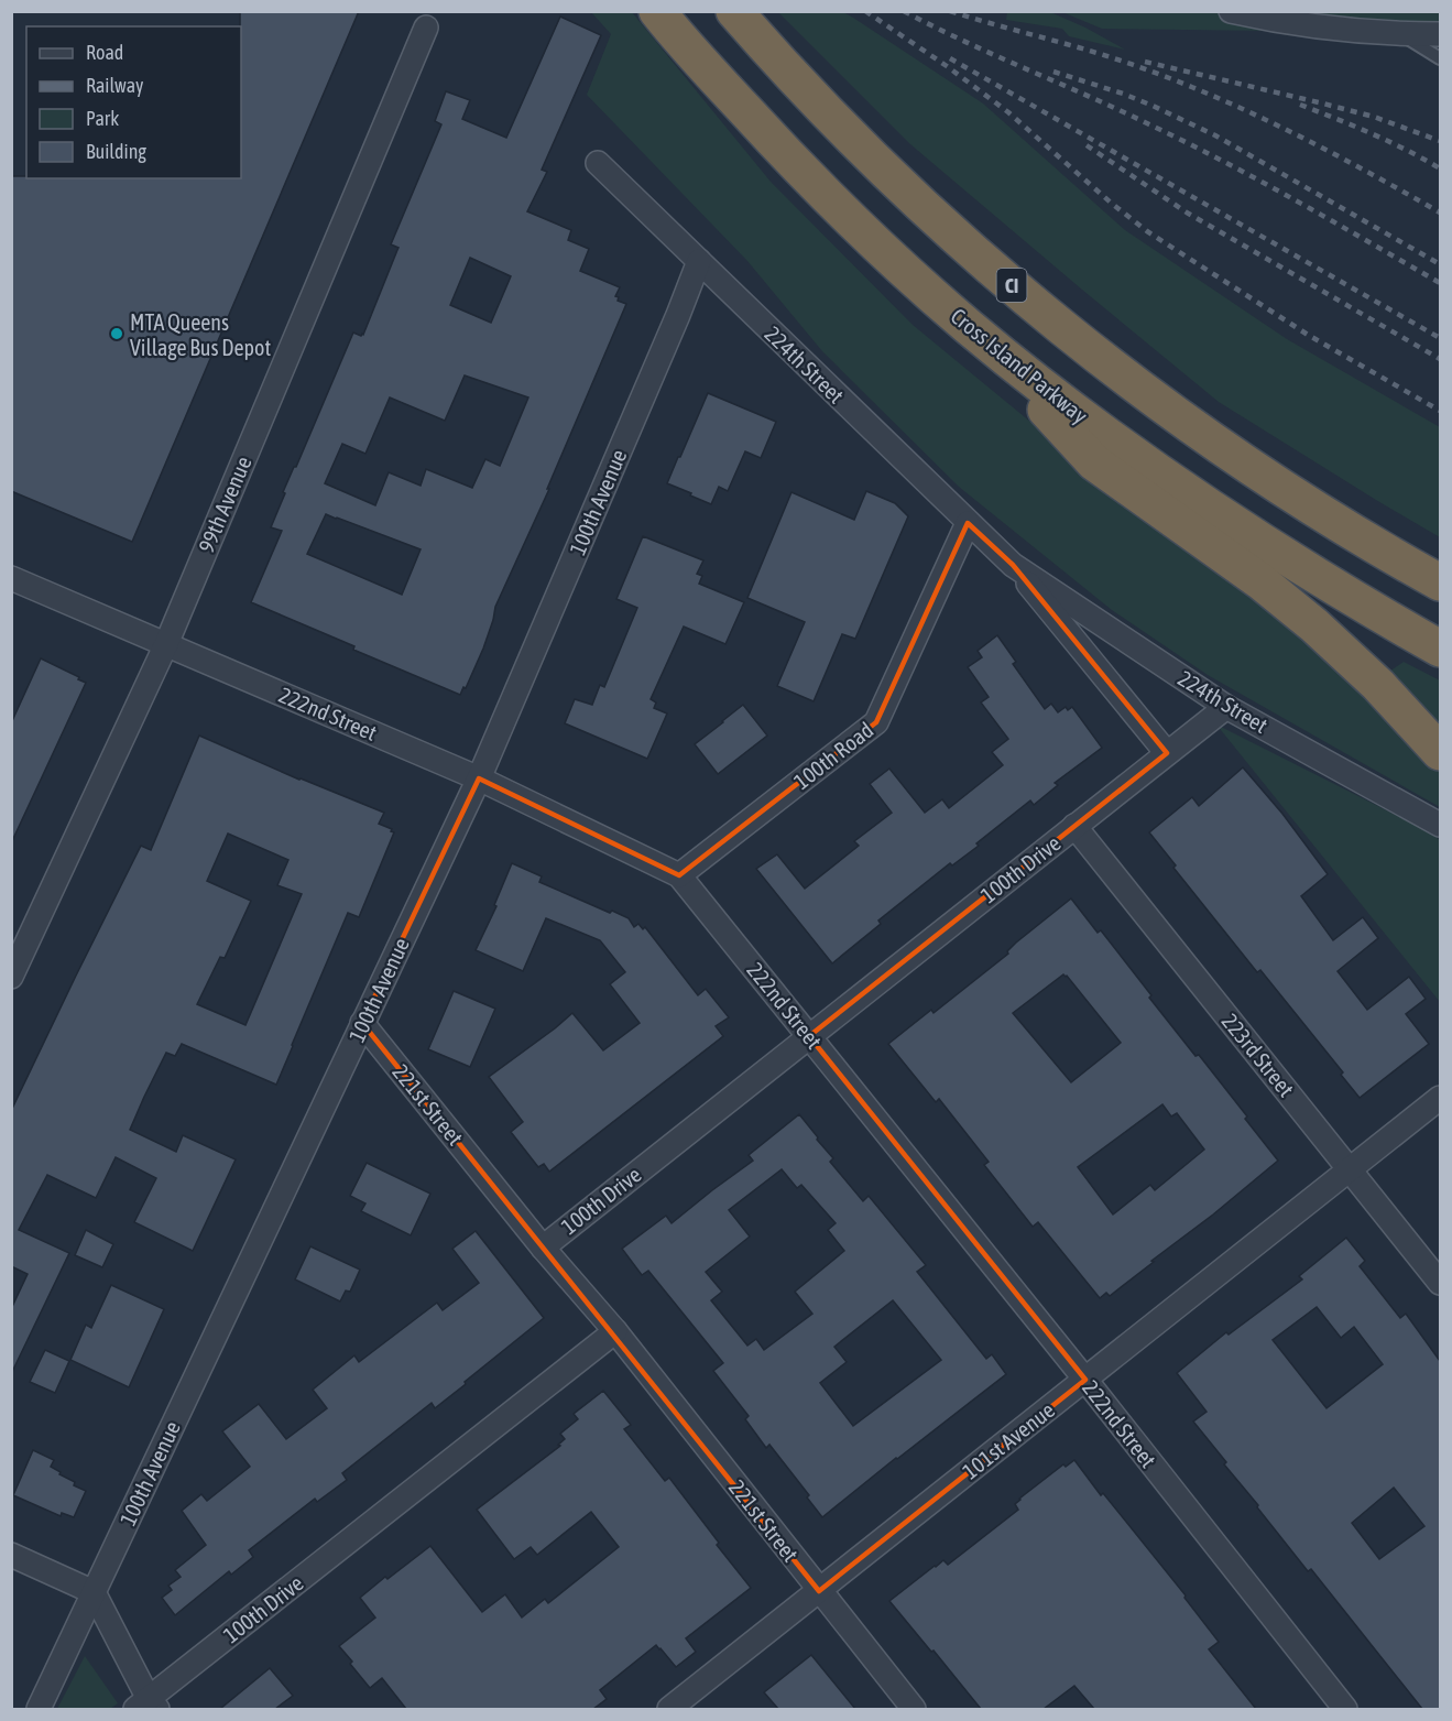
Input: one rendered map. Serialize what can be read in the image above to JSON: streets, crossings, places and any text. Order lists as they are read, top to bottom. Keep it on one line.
{"streets":{"highway":["CI","Cross Island Parkway"],"street":["224th Street","100th Avenue","99th Avenue","222nd Street","100th Road","100th Drive","223rd Street","221st Street","101st Avenue"]},"crossings":[["224th Street","100th Avenue"],["224th Street","100th Road"],["224th Street","100th Drive"],["100th Avenue","222nd Street"],["100th Avenue","221st Street"],["99th Avenue","222nd Street"],["222nd Street","100th Road"],["222nd Street","100th Drive"],["222nd Street","101st Avenue"],["100th Drive","223rd Street"],["100th Drive","221st Street"],["223rd Street","101st Avenue"],["221st Street","101st Avenue"]],"places":["MTA Queens Village Bus Depot"],"legend":["Road","Railway","Park","Building"]}
